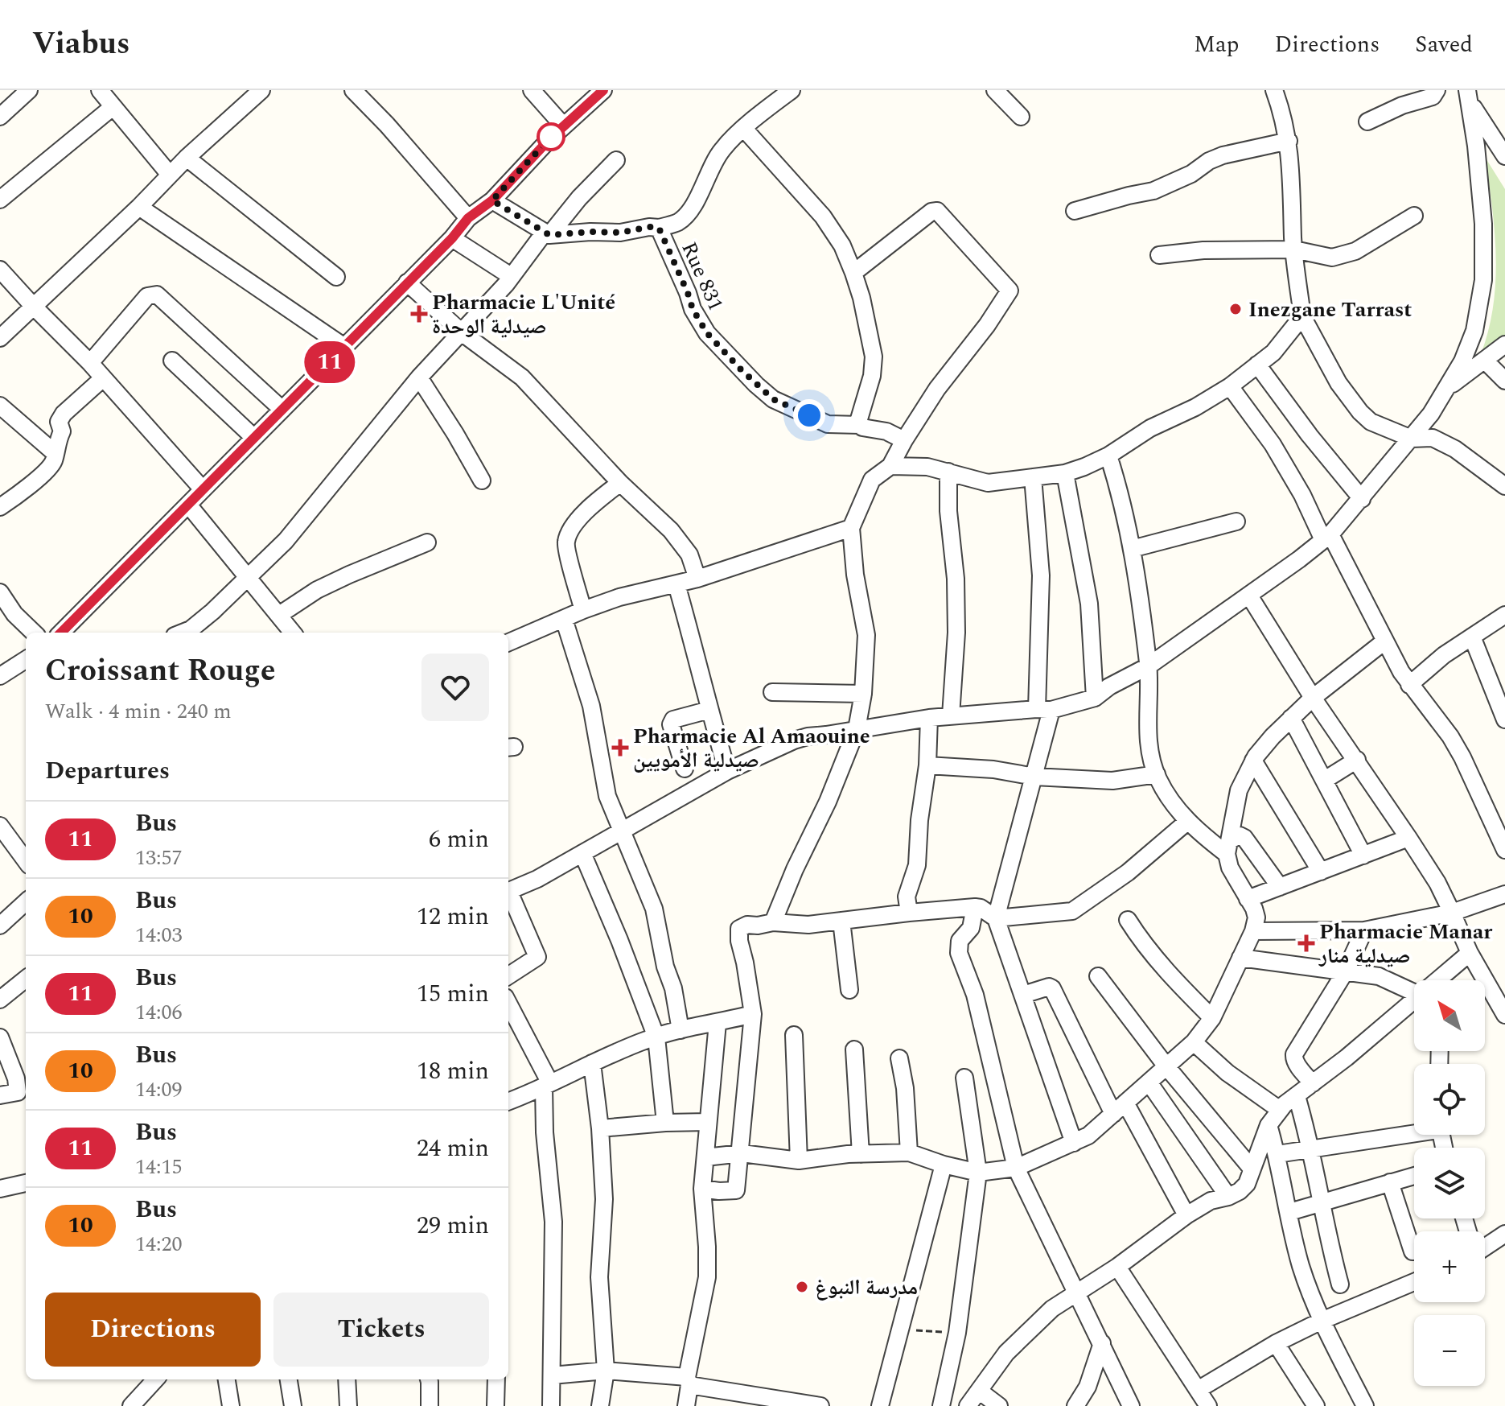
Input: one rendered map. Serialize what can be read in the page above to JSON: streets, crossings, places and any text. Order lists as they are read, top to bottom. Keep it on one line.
{"streets":{"street":["Rue 831"]},"places":{"other":["Inezgane Tarrast","مدرسة النبوغ"],"health":["Pharmacie L'Unité صيدلية الوحدة","Pharmacie Al Amaouine صيدلية الأمويين","Pharmacie Manar صيدلية منار"]},"lines":["bus line 11"],"north":"top left","page":{"header":"Viabus","nav":["Map","Directions","Saved"],"on_map":"11","heading":[["Croissant Rouge","Walk · 4 min · 240 m"],"Departures"],"list":[{"mark":"11","name":"Bus","note":"13:57","value":"6 min"},{"mark":"10","name":"Bus","note":"14:03","value":"12 min"},{"mark":"11","name":"Bus","note":"14:06","value":"15 min"},{"mark":"10","name":"Bus","note":"14:09","value":"18 min"},{"mark":"11","name":"Bus","note":"14:15","value":"24 min"},{"mark":"10","name":"Bus","note":"14:20","value":"29 min"}],"map_buttons":["+","−"],"buttons":["Directions","Tickets"]}}
